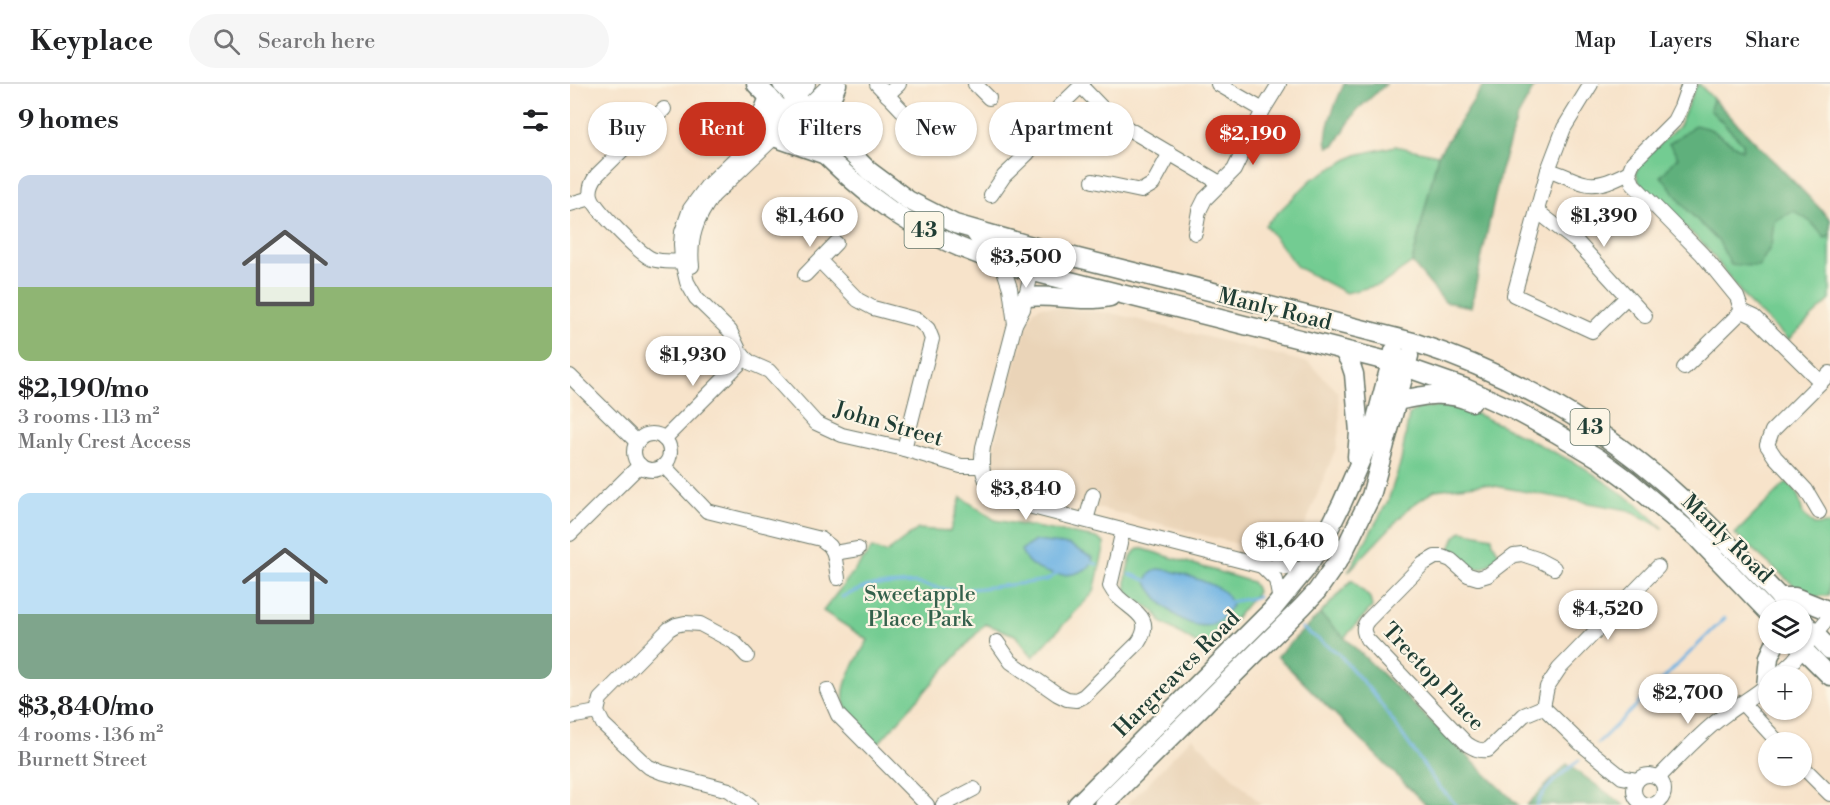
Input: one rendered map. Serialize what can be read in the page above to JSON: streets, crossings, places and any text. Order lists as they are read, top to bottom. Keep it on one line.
{"streets":{"main road":["43","Manly Road","Hargreaves Road"],"street":["John Street","Treetop Place"]},"crossings":[["Manly Road","Hargreaves Road"]],"parks":["Sweetapple Place Park"],"page":{"header":"Keyplace","search":"Search here","nav":["Map","Layers","Share"],"heading":"9 homes","chip":["Buy","Rent","Filters","New","Apartment"],"price":["$2,190","$1,460","$1,390","$3,500","$1,930","$3,840","$1,640","$4,520","$2,700"],"list":[{"name":"$2,190/mo","note":"3 rooms · 113 m² · Manly Crest Access"},{"name":"$3,840/mo","note":"4 rooms · 136 m² · Burnett Street"}],"map_buttons":["+","−"]}}
